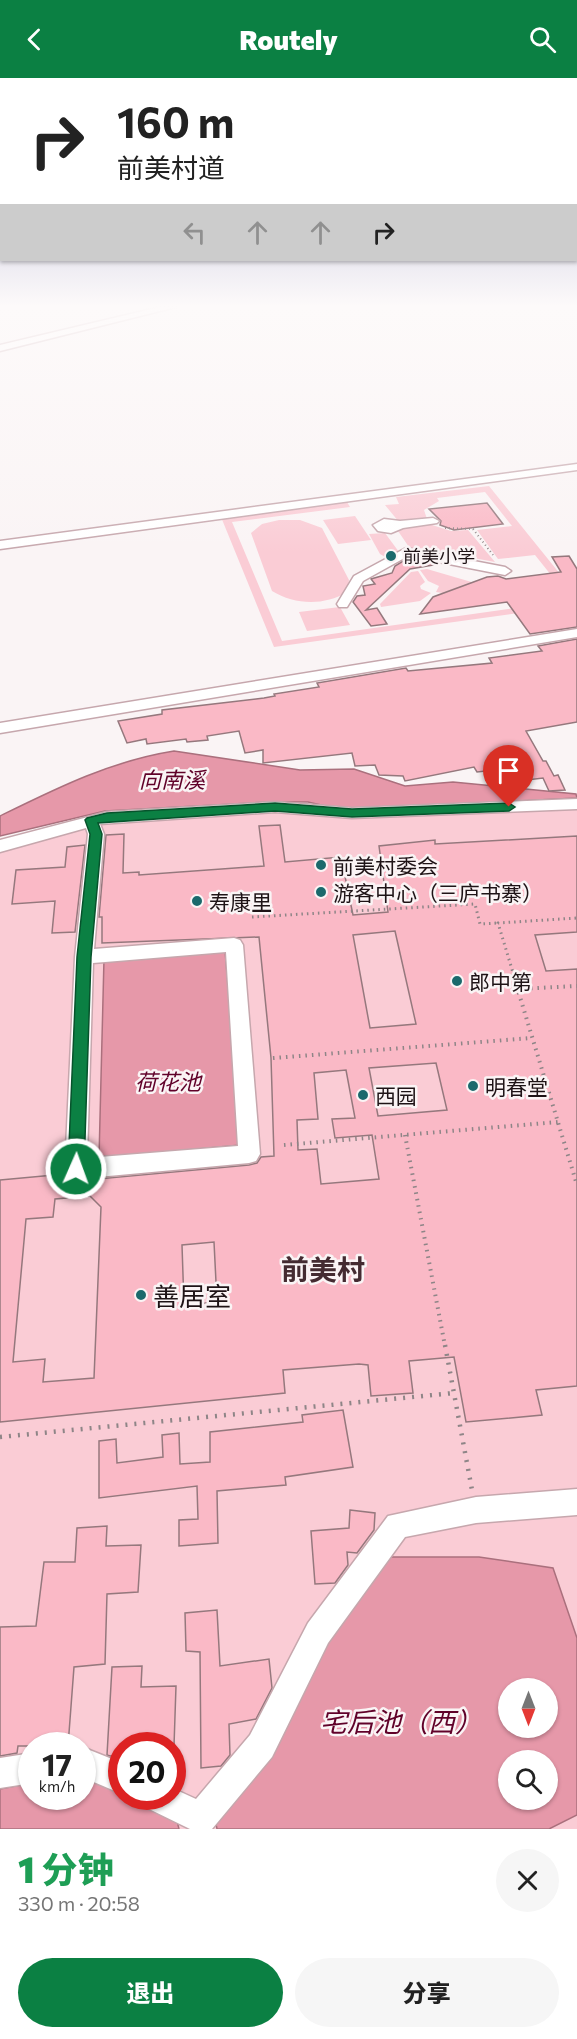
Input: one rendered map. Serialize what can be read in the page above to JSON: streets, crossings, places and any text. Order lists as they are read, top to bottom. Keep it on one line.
{"districts":["前美村"],"water":["向南溪","荷花池","宅后池（西）"],"places":["前美小学","前美村委会","游客中心（三庐书寨）","寿康里","郎中第","明春堂","西园","善居室"],"north":"bottom","page":{"header":"Routely","turn":["160 m","前美村道"],"speed":"17 km/h","limit":"20","heading":["1 分钟","330 m · 20:58"],"buttons":["退出","分享"]}}
